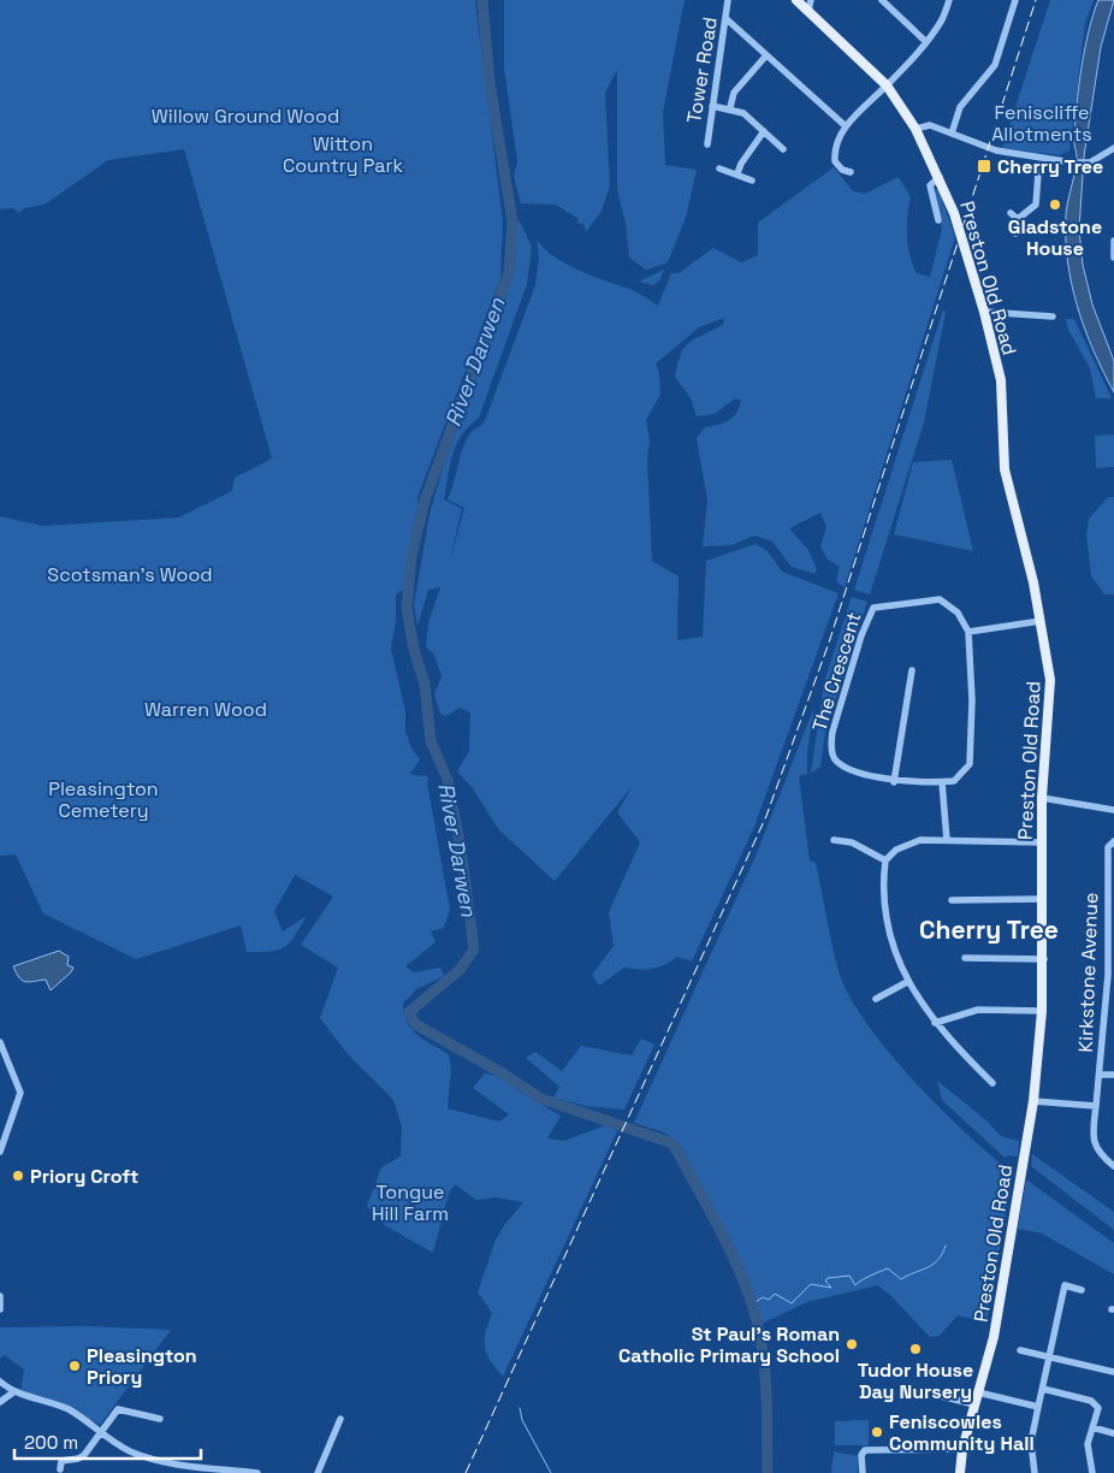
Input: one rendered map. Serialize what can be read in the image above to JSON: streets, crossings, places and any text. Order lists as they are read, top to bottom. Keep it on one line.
{"streets":{"main road":["Preston Old Road"],"street":["Tower Road","The Crescent","Kirkstone Avenue"]},"districts":["Cherry Tree"],"water":["River Darwen"],"parks":["Feniscliffe Allotments","Willow Ground Wood","Witton Country Park","Scotsman's Wood","Warren Wood","Pleasington Cemetery","Tongue Hill Farm"],"places":{"transit":["Cherry Tree"],"other":["Gladstone House","Priory Croft","St Paul's Roman Catholic Primary School","Tudor House Day Nursery","Pleasington Priory","Feniscowles Community Hall"]},"scale_bar":"200 m"}
